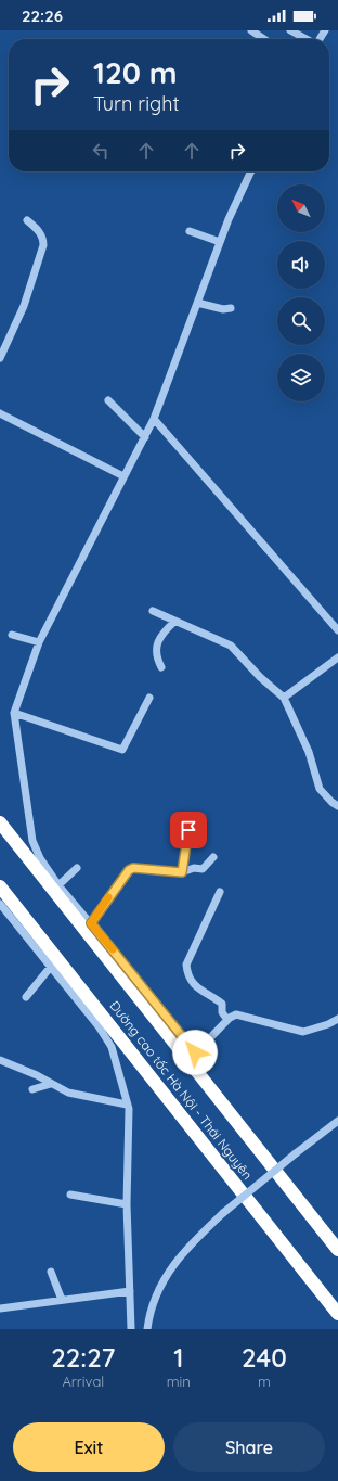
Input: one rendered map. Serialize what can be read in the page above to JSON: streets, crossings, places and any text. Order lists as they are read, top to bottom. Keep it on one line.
{"streets":{"highway":["Đường cao tốc Hà Nội - Thái Nguyên"]},"north":"top left","page":{"status":"22:26","turn":["120 m","Turn right"],"eta":["22:27","Arrival","1","min","240","m"],"buttons":["Exit","Share"]}}
